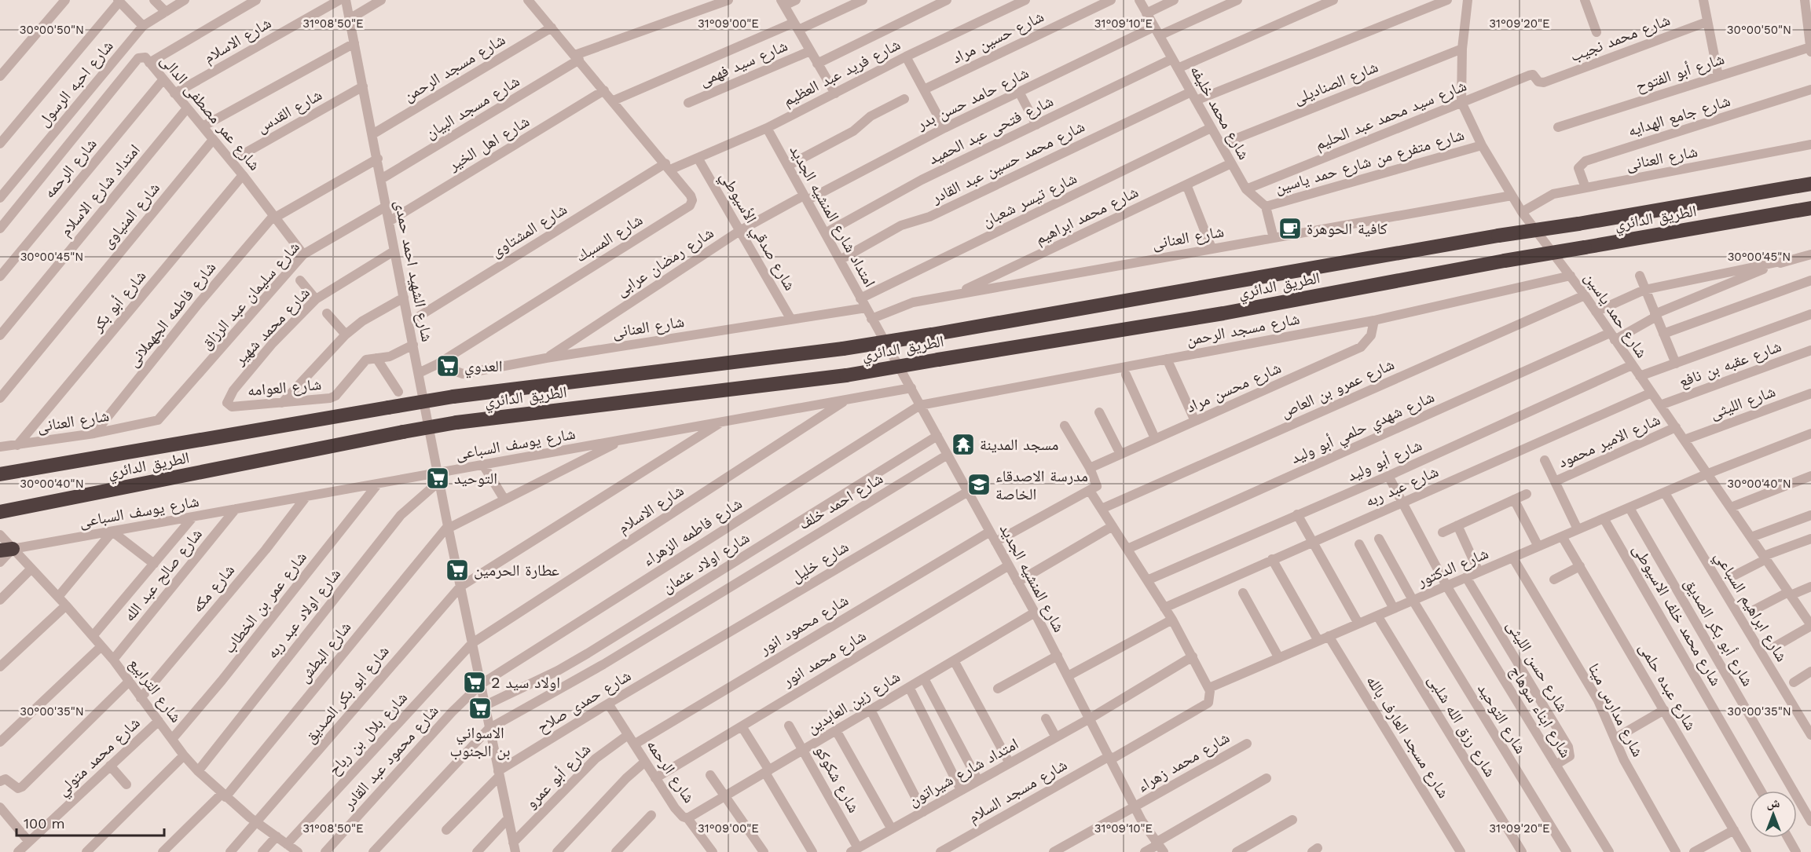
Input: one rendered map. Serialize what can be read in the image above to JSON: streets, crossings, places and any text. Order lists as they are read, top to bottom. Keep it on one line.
{"streets":{"highway":["الطريق الدائري"],"street":["شارع حسين مراد","شارع محمد نجيب","شارع الاسلام","شارع سيد فهمى","شارع مسجد الرحمن","شارع فريد عبد العظيم","شارع أبو الفتوح","شارع الصناديلى","شارع احبه الرسول","شارع حامد حسن بدر","شارع مسجد البيان","شارع القدس","شارع عمر مصطفى الدالى","شارع محمد خليفه","شارع سيد محمد عبد الحليم","شارع جامع الهدايه","شارع فتحى عبد الحميد","شارع اهل الخير","شارع العنانى","شارع متفرع من شارع حمد ياسين","شارع محمد حسين عبد القادر","شارع الرحمه","امتداد شارع الاسلام","شارع تيسر شعبان","شارع المنياوى","شارع محمد ابراهيم","امتداد شارع المنشيه الجديد","شارع المشتاوى","شارع صدقي الأسيوطي","شارع المسبك","شارع رمضان عرابى","شارع الشهيد احمد حمدى","شارع سليمان عبد الرزاق","شارع أبو بكر","شارع فاطمه الجهملانى","شارع حمد ياسين","شارع محمد شهير","شارع عقبه بن نافع","شارع العوامه","شارع محسن مراد","شارع عمرو بن العاص","شارع الليثى","شارع شهدي حلمي أبو وليد","شارع الامير محمود","شارع يوسف السباعى","شارع أبو وليد","شارع عبد ربه","شارع احمد خلف","شارع فاطمه الزهراء","شارع خليل","شارع اولاد عثمان","شارع الدكتور","شارع صالح عبد الله","شارع المنشيه الجديد","شارع مكه","شارع عمر بن الخطاب","شارع ابراهيم السباعي","شارع اولاد عبد ربه","شارع محمد خلف الاسيوطى","شارع محمود انور","شارع أبو بكر الصديق","شارع البطش","شارع محمد انور","شارع حسن الليثى","شارع عبده حلمى","شارع الترابيع","شارع ابو بكر الصديق","شارع حمدى صلاح","شارع زين العابدين","شارع مدارس مينا","شارع ابناء سوهاج","شارع التوحيد","شارع رزق الله شلبى","شارع بلال بن رباح","شارع مسجد العارف بالله","شارع محمد متولي","شارع محمود عبد القادر","شارع محمد زهراء","امتداد شارع شيراتون","شارع أبو عمرو","شارع شكوكو","شارع مسجد السلام"]},"crossings":[["شارع محمد نجيب","شارع سيد محمد عبد الحليم"],["شارع الاسلام","شارع عمر مصطفى الدالى"],["شارع الاسلام","شارع الشهيد احمد حمدى"],["شارع الاسلام","شارع يوسف السباعى"],["شارع الاسلام","شارع بلال بن رباح"],["شارع مسجد الرحمن","شارع المسبك"],["شارع مسجد الرحمن","شارع الشهيد احمد حمدى"],["شارع مسجد الرحمن","شارع حمد ياسين"],["شارع مسجد الرحمن","شارع محسن مراد"],["شارع مسجد الرحمن","شارع فاطمه الزهراء"],["شارع مسجد الرحمن","شارع المنشيه الجديد"],["شارع فريد عبد العظيم","امتداد شارع المنشيه الجديد"],["شارع فريد عبد العظيم","شارع المشتاوى"],["شارع فريد عبد العظيم","شارع صدقي الأسيوطي"],["شارع فريد عبد العظيم","شارع المسبك"],["شارع الصناديلى","شارع محمد خليفه"],["شارع الصناديلى","شارع حمد ياسين"],["شارع حامد حسن بدر","شارع محمد خليفه"],["شارع حامد حسن بدر","امتداد شارع المنشيه الجديد"],["شارع حامد حسن بدر","شارع رمضان عرابى"],["شارع مسجد البيان","شارع المسبك"],["شارع مسجد البيان","شارع الشهيد احمد حمدى"],["شارع القدس","شارع عمر مصطفى الدالى"],["شارع القدس","شارع الشهيد احمد حمدى"],["شارع عمر مصطفى الدالى","شارع الرحمه"],["شارع عمر مصطفى الدالى","امتداد شارع الاسلام"],["شارع عمر مصطفى الدالى","شارع المنياوى"],["شارع عمر مصطفى الدالى","شارع سليمان عبد الرزاق"],["شارع عمر مصطفى الدالى","شارع أبو بكر"],["شارع عمر مصطفى الدالى","شارع فاطمه الجهملانى"],["شارع محمد خليفه","شارع سيد محمد عبد الحليم"],["شارع محمد خليفه","شارع فتحى عبد الحميد"],["شارع محمد خليفه","شارع متفرع من شارع حمد ياسين"],["شارع محمد خليفه","شارع محمد حسين عبد القادر"],["شارع محمد خليفه","شارع تيسر شعبان"],["شارع محمد خليفه","شارع محمد ابراهيم"],["شارع سيد محمد عبد الحليم","شارع حمد ياسين"],["شارع جامع الهدايه","شارع العنانى"],["شارع فتحى عبد الحميد","امتداد شارع المنشيه الجديد"],["شارع اهل الخير","شارع المسبك"],["شارع اهل الخير","شارع الشهيد احمد حمدى"],["شارع العنانى","شارع محمد ابراهيم"],["شارع العنانى","امتداد شارع المنشيه الجديد"],["شارع العنانى","شارع صدقي الأسيوطي"],["شارع العنانى","شارع المسبك"],["شارع العنانى","شارع رمضان عرابى"],["شارع العنانى","شارع سليمان عبد الرزاق"],["شارع العنانى","شارع أبو بكر"],["شارع العنانى","شارع فاطمه الجهملانى"],["شارع العنانى","شارع حمد ياسين"],["شارع العنانى","شارع المنشيه الجديد"],["شارع متفرع من شارع حمد ياسين","شارع حمد ياسين"],["شارع محمد حسين عبد القادر","امتداد شارع المنشيه الجديد"],["شارع الرحمه","شارع محمود انور"],["شارع الرحمه","شارع محمد انور"],["شارع الرحمه","شارع حمدى صلاح"],["شارع الرحمه","شارع زين العابدين"],["شارع الرحمه","شارع أبو عمرو"],["شارع تيسر شعبان","امتداد شارع المنشيه الجديد"],["امتداد شارع المنشيه الجديد","شارع رمضان عرابى"],["امتداد شارع المنشيه الجديد","شارع المنشيه الجديد"],["شارع المشتاوى","شارع المسبك"],["شارع المشتاوى","شارع الشهيد احمد حمدى"],["شارع صدقي الأسيوطي","شارع رمضان عرابى"],["شارع المسبك","شارع الشهيد احمد حمدى"],["شارع الشهيد احمد حمدى","شارع سليمان عبد الرزاق"],["شارع الشهيد احمد حمدى","شارع فاطمه الجهملانى"],["شارع الشهيد احمد حمدى","شارع محمد شهير"],["شارع الشهيد احمد حمدى","شارع العوامه"],["شارع الشهيد احمد حمدى","شارع يوسف السباعى"],["شارع الشهيد احمد حمدى","شارع احمد خلف"],["شارع الشهيد احمد حمدى","شارع فاطمه الزهراء"],["شارع الشهيد احمد حمدى","شارع اولاد عثمان"],["شارع الشهيد احمد حمدى","شارع اولاد عبد ربه"],["شارع الشهيد احمد حمدى","شارع البطش"],["شارع الشهيد احمد حمدى","شارع ابو بكر الصديق"],["شارع الشهيد احمد حمدى","شارع حمدى صلاح"],["شارع الشهيد احمد حمدى","شارع بلال بن رباح"],["شارع الشهيد احمد حمدى","شارع محمود عبد القادر"],["شارع الشهيد احمد حمدى","شارع أبو عمرو"],["شارع حمد ياسين","شارع عقبه بن نافع"],["شارع حمد ياسين","شارع عمرو بن العاص"],["شارع حمد ياسين","شارع الليثى"],["شارع حمد ياسين","شارع شهدي حلمي أبو وليد"],["شارع حمد ياسين","شارع الامير محمود"],["شارع حمد ياسين","شارع أبو وليد"],["شارع حمد ياسين","شارع عبد ربه"],["شارع حمد ياسين","شارع الدكتور"],["شارع محمد شهير","شارع العوامه"],["شارع يوسف السباعى","شارع صالح عبد الله"],["شارع يوسف السباعى","شارع المنشيه الجديد"],["شارع يوسف السباعى","شارع مكه"],["شارع يوسف السباعى","شارع عمر بن الخطاب"],["شارع يوسف السباعى","شارع اولاد عبد ربه"],["شارع يوسف السباعى","شارع الترابيع"],["شارع أبو وليد","شارع ابناء سوهاج"],["شارع عبد ربه","شارع ابناء سوهاج"],["شارع احمد خلف","شارع المنشيه الجديد"],["شارع فاطمه الزهراء","شارع المنشيه الجديد"],["شارع فاطمه الزهراء","شارع محمود عبد القادر"],["شارع خليل","شارع المنشيه الجديد"],["شارع خليل","شارع حمدى صلاح"],["شارع اولاد عثمان","شارع المنشيه الجديد"],["شارع الدكتور","شارع ابراهيم السباعي"],["شارع الدكتور","شارع محمد خلف الاسيوطى"],["شارع الدكتور","شارع أبو بكر الصديق"],["شارع الدكتور","شارع حسن الليثى"],["شارع الدكتور","شارع عبده حلمى"],["شارع الدكتور","شارع مدارس مينا"],["شارع الدكتور","شارع ابناء سوهاج"],["شارع الدكتور","شارع التوحيد"],["شارع الدكتور","شارع رزق الله شلبى"],["شارع الدكتور","شارع مسجد العارف بالله"],["شارع الدكتور","شارع مسجد السلام"],["شارع صالح عبد الله","شارع الترابيع"],["شارع المنشيه الجديد","شارع محمود انور"],["شارع المنشيه الجديد","شارع محمد انور"],["شارع المنشيه الجديد","شارع زين العابدين"],["شارع المنشيه الجديد","شارع محمد زهراء"],["شارع المنشيه الجديد","امتداد شارع شيراتون"],["شارع المنشيه الجديد","شارع مسجد السلام"],["شارع مكه","شارع الترابيع"],["شارع عمر بن الخطاب","شارع الترابيع"],["شارع اولاد عبد ربه","شارع الترابيع"],["شارع البطش","شارع الترابيع"],["شارع حسن الليثى","شارع ابناء سوهاج"],["شارع الترابيع","شارع ابو بكر الصديق"],["شارع الترابيع","شارع بلال بن رباح"],["شارع الترابيع","شارع محمد متولي"],["شارع زين العابدين","شارع شكوكو"],["امتداد شارع شيراتون","شارع شكوكو"]],"places":{"cafe":["كافية الحوهرة"],"supermarket":["العدوي","التوحيد","عطارة الحرمين","اولاد سيد 2","الاسواني بن الجنوب"],"temple":["مسجد المدينة"],"school or university":["مدرسة الاصدقاء الخاصة"]},"scale_bar":"100 m","north":"top","coordinates":["31°08'50\"E","31°09'00\"E","31°09'10\"E","31°09'20\"E","30°00'50\"N","30°00'45\"N","30°00'40\"N","30°00'35\"N"]}
